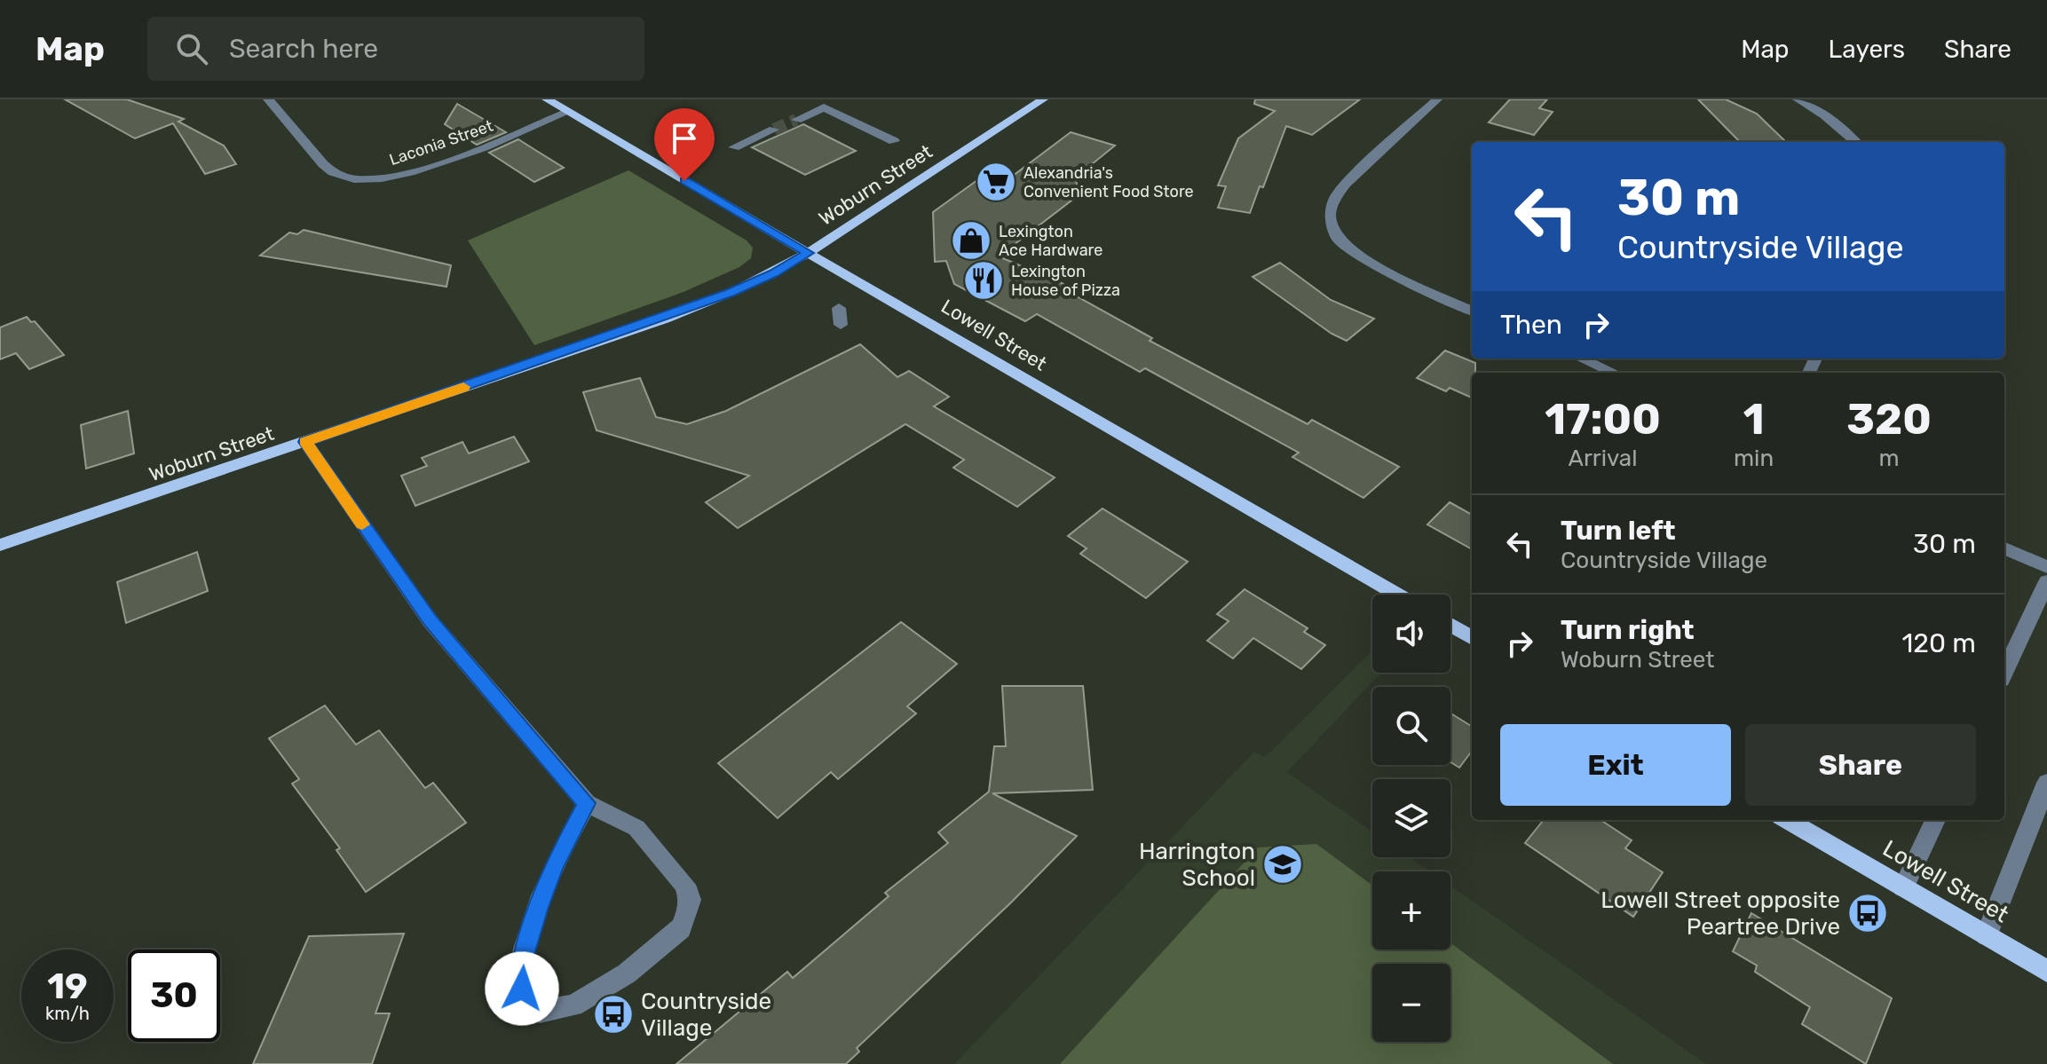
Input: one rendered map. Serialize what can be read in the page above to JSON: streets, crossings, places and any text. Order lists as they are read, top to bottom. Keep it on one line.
{"streets":{"main road":["Woburn Street","Lowell Street"],"street":["Laconia Street"]},"crossings":[["Laconia Street","Lowell Street"],["Woburn Street","Lowell Street"]],"places":{"supermarket":["Alexandria's Convenient Food Store"],"shop":["Lexington Ace Hardware"],"restaurant":["Lexington House of Pizza"],"school or university":["Harrington School"],"bus stop":["Lowell Street opposite Peartree Drive","Countryside Village"]},"page":{"header":"Map","search":"Search here","nav":["Map","Layers","Share"],"turn":["30 m","Countryside Village"],"then":"Then","eta":["17:00","Arrival","1","min","320","m"],"list":[{"name":"Turn left","note":"Countryside Village","value":"30 m"},{"name":"Turn right","note":"Woburn Street","value":"120 m"}],"map_buttons":["+","−"],"buttons":["Exit","Share"],"speed":"19 km/h","limit":"30"}}
